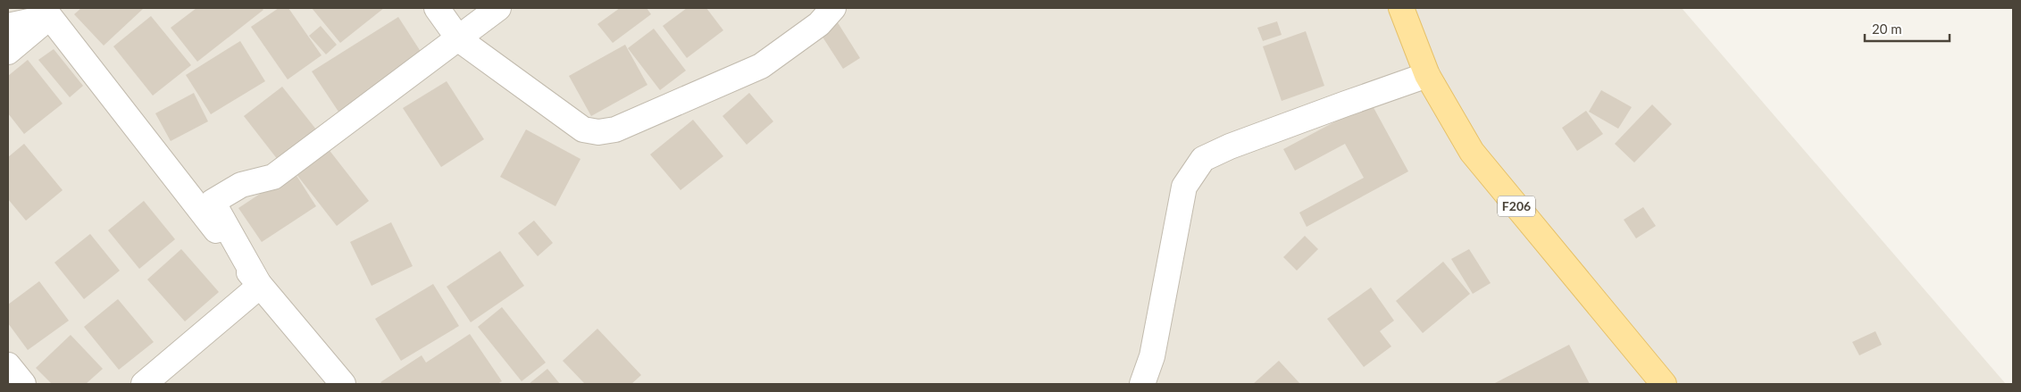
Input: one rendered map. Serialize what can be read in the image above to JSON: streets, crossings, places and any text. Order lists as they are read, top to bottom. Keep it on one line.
{"streets":{"main road":["F206"]},"scale_bar":"20 m"}
